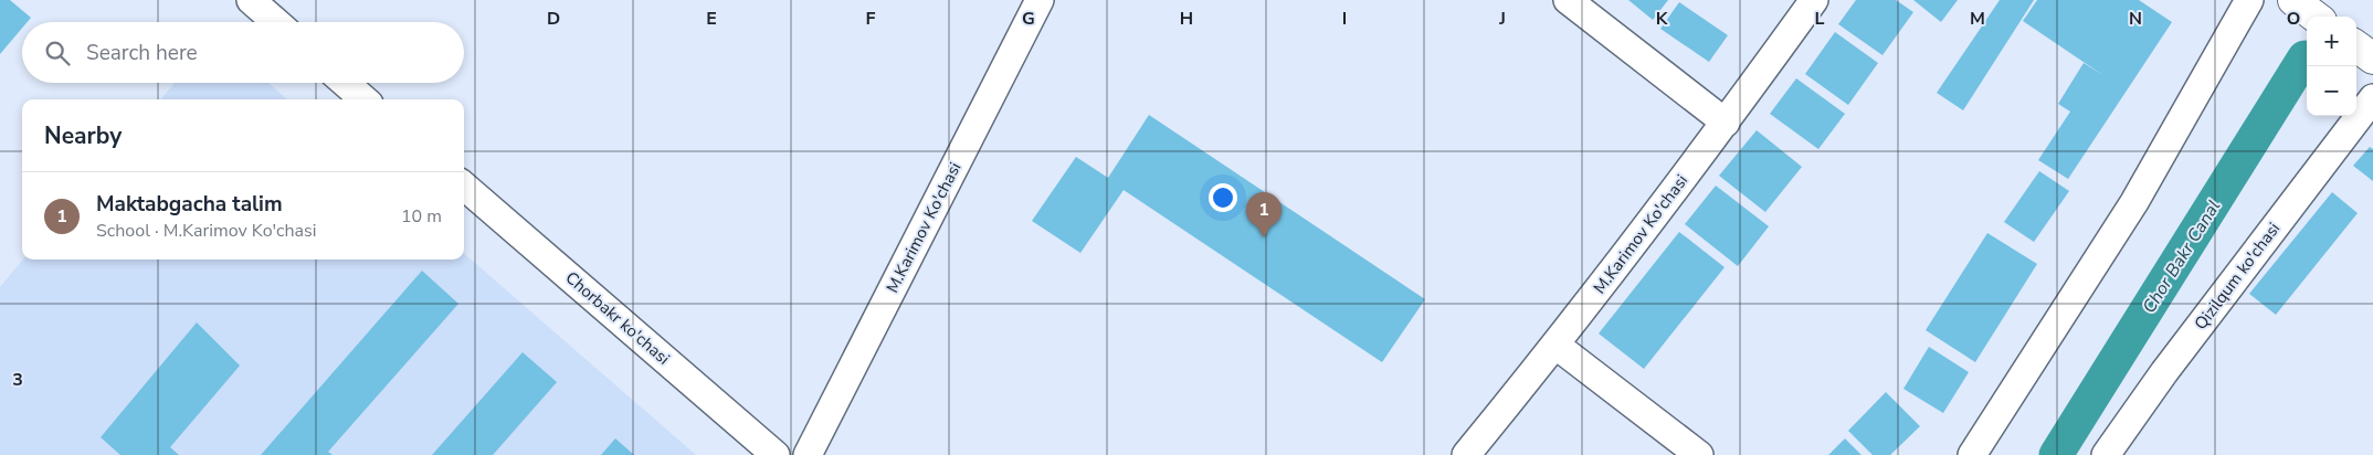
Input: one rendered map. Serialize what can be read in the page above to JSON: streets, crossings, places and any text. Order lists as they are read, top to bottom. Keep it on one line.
{"streets":{"street":["M.Karimov Ko'chasi","Qizilqum ko'chasi","Chorbakr ko'chasi"]},"water":["Chor Bakr Canal"],"page":{"map_buttons":["+","−"],"search":"Search here","heading":"Nearby","list":[{"mark":"1","name":"Maktabgacha talim","note":"School · M.Karimov Ko'chasi","value":"10 m"}],"pins":"1"},"grid":{"columns":["D","E","F","G","H","I","J","K","L","M","N","O"],"rows":["3"]}}
